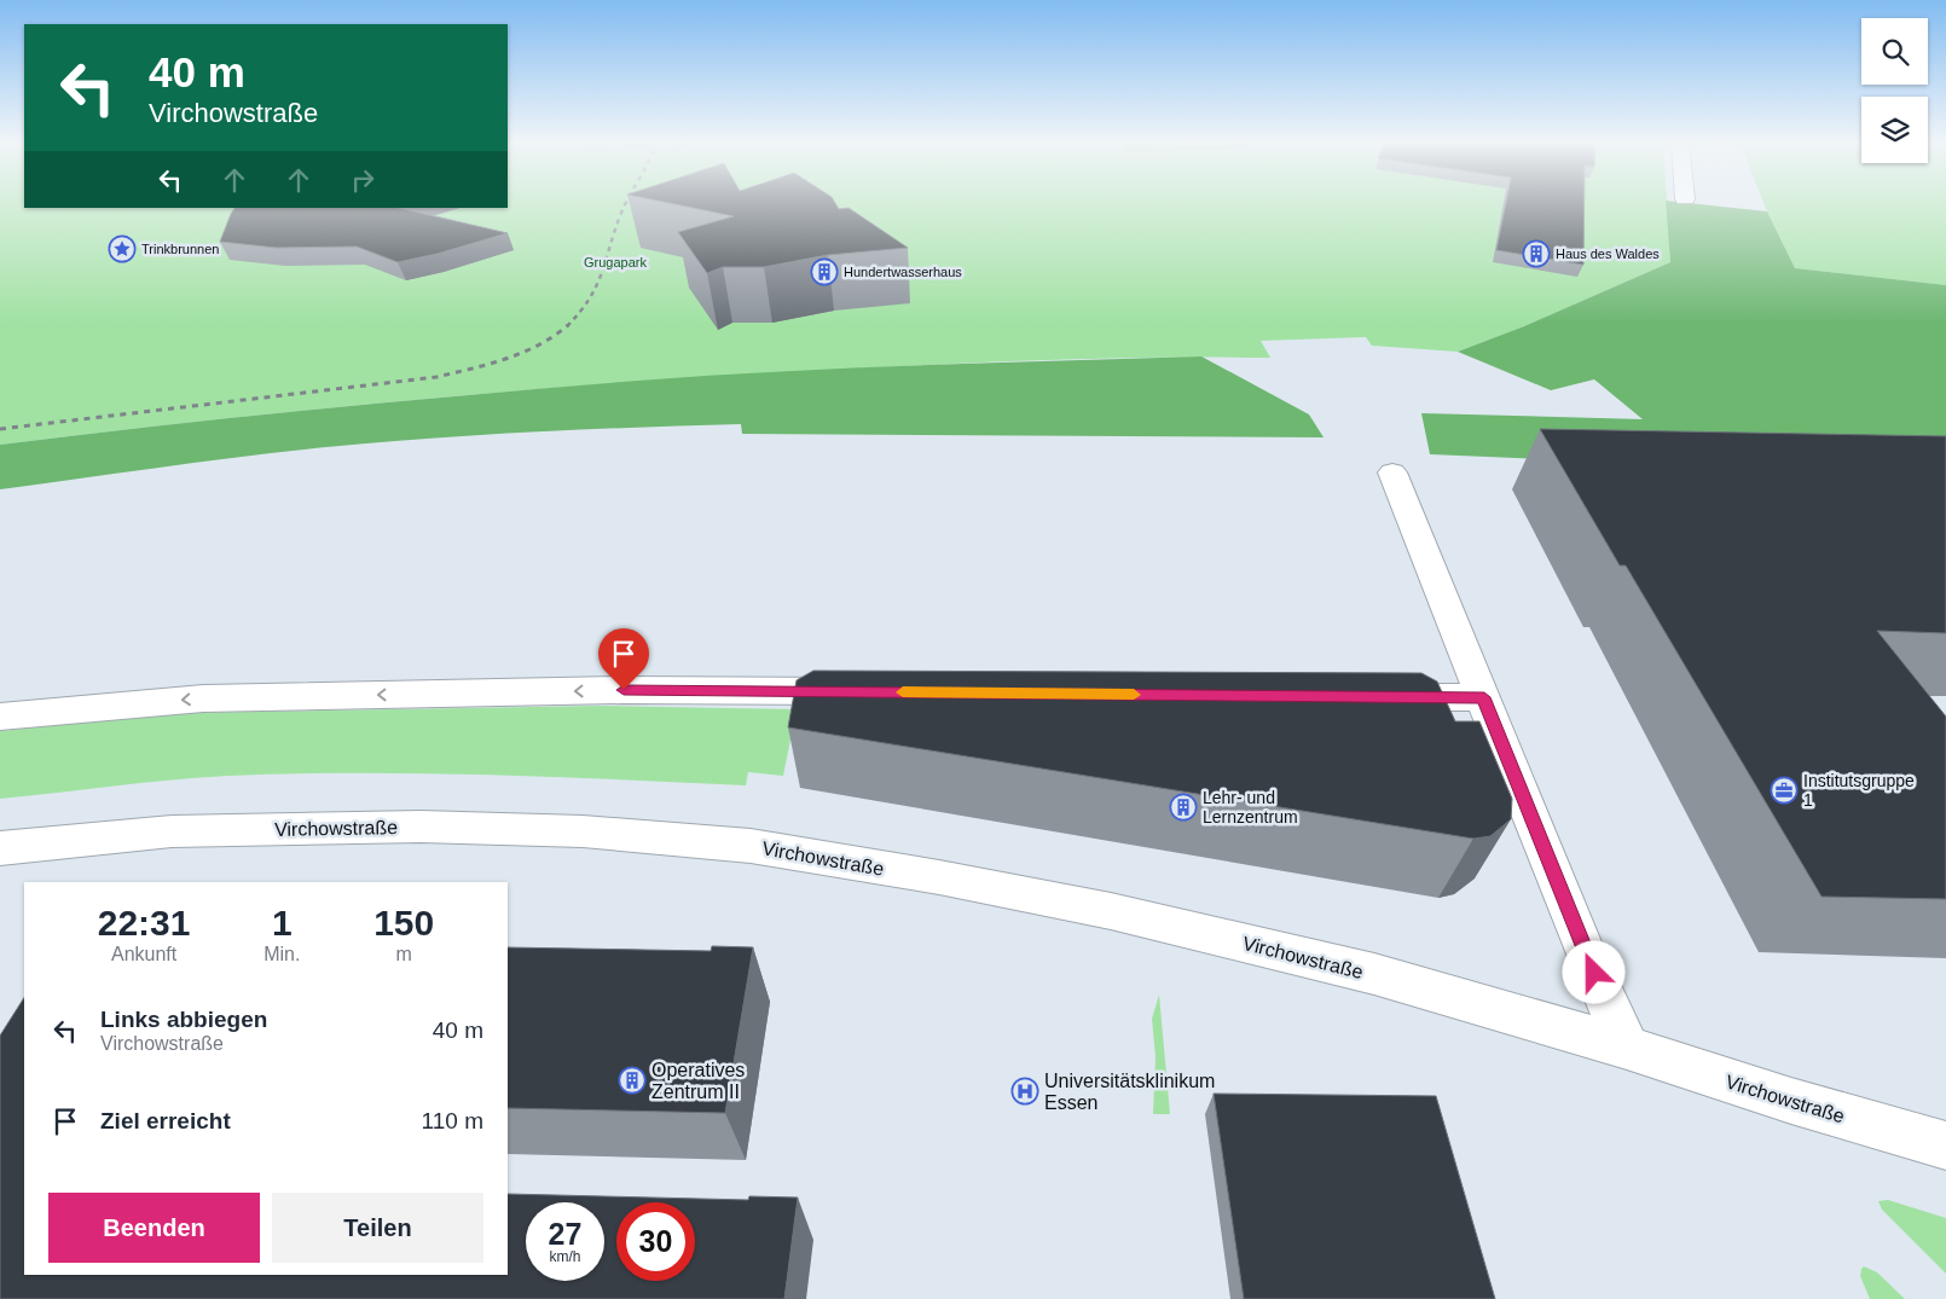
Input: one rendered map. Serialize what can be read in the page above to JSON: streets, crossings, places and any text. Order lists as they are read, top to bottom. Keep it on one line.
{"streets":{"street":["Virchowstraße"]},"parks":["Grugapark"],"places":{"place":["Trinkbrunnen"],"building":["Haus des Waldes","Hundertwasserhaus","Lehr- und Lernzentrum","Operatives Zentrum II"],"office":["Institutsgruppe 1"],"hospital":["Universitätsklinikum Essen"]},"page":{"turn":["40 m","Virchowstraße"],"eta":["22:31","Ankunft","1","Min.","150","m"],"list":[{"name":"Links abbiegen","note":"Virchowstraße","value":"40 m"},{"name":"Ziel erreicht","value":"110 m"}],"buttons":["Beenden","Teilen"],"speed":"27 km/h","limit":"30"}}
